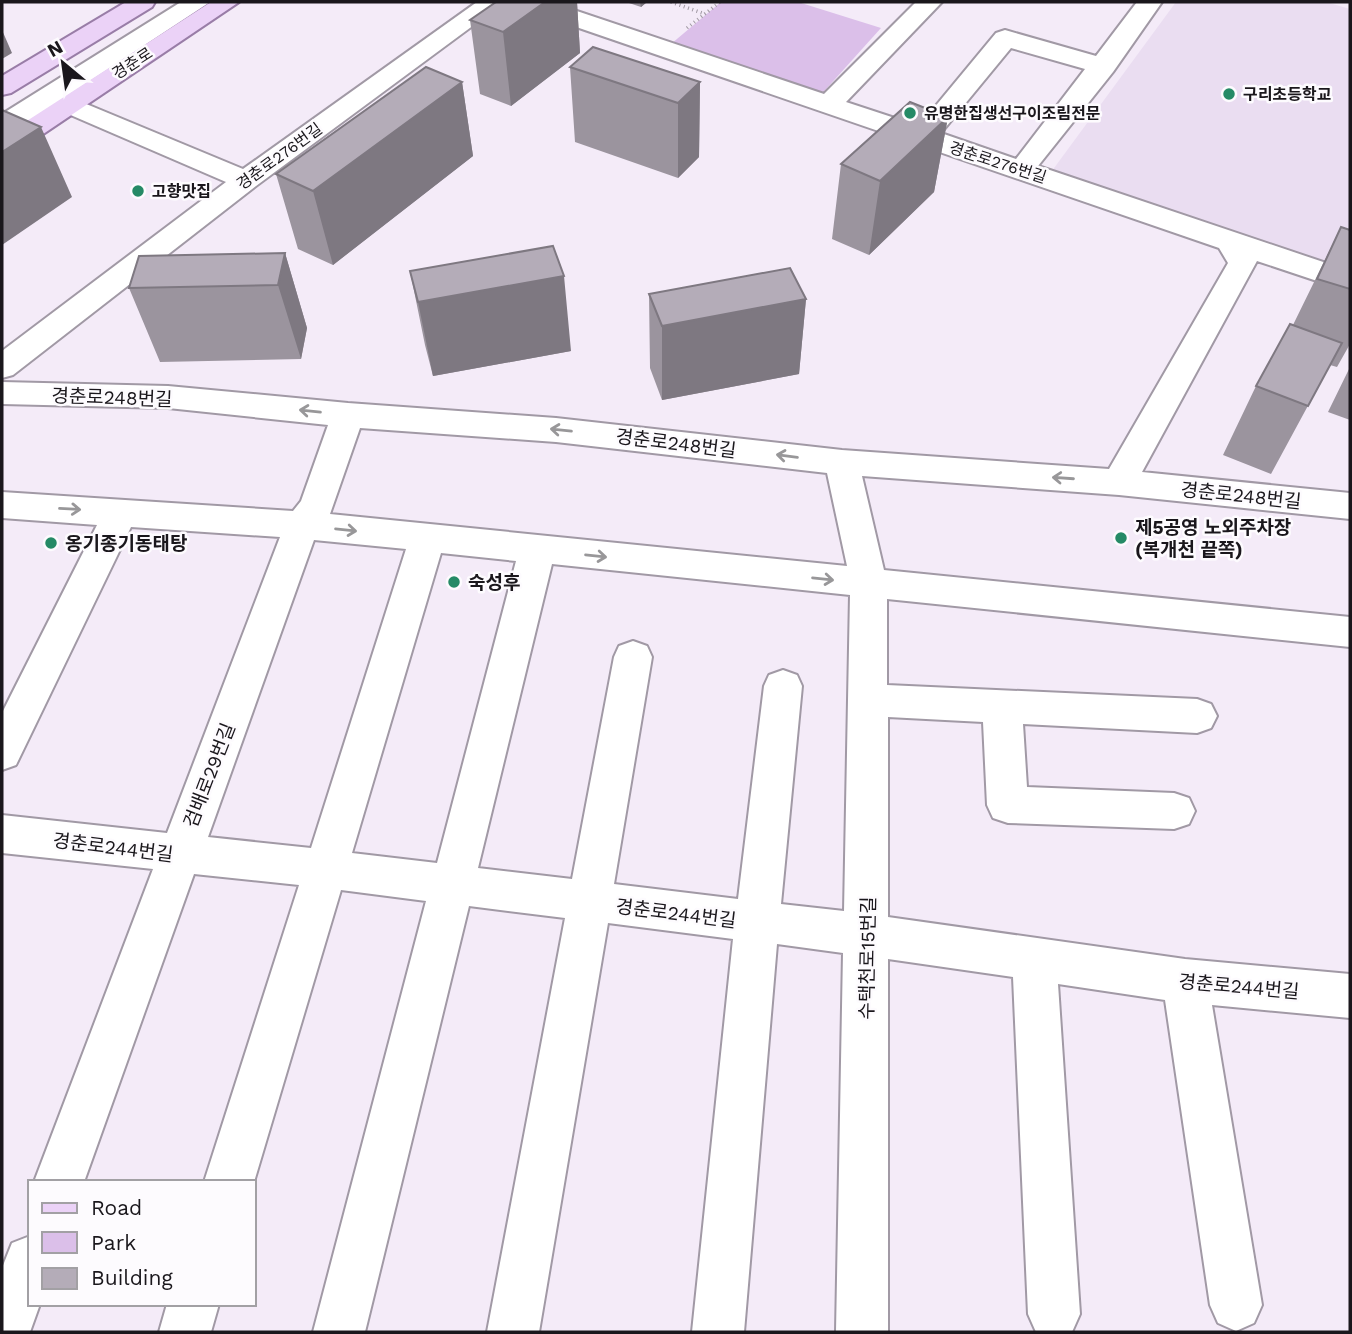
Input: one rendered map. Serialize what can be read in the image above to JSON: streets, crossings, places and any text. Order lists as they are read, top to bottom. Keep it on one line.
{"streets":{"main road":["경춘로"],"street":["경춘로276번길","경춘로248번길","검배로29번길","경춘로244번길","수택천로15번길"]},"crossings":[["경춘로248번길","검배로29번길"],["경춘로248번길","수택천로15번길"],["검배로29번길","경춘로244번길"],["경춘로244번길","수택천로15번길"]],"places":["구리초등학교","유명한집생선구이조림전문","고향맛집","제5공영 노외주차장 (복개천 끝쪽)","옹기종기동태탕","숙성후"],"legend":["Road","Park","Building"],"north":"top left"}
